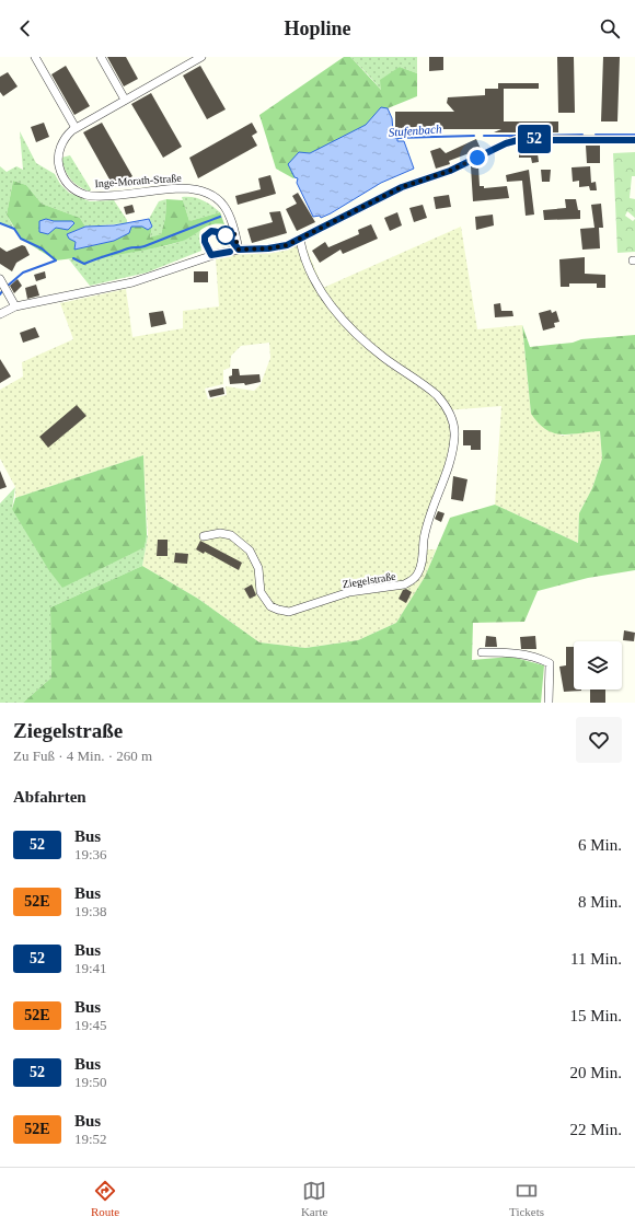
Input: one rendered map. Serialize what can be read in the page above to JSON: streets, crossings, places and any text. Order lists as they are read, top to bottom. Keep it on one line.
{"streets":{"street":["Inge-Morath-Straße","Ziegelstraße"]},"water":["Stufenbach"],"lines":["bus line 52"],"page":{"header":"Hopline","on_map":"52","heading":[["Ziegelstraße","Zu Fuß · 4 Min. · 260 m"],"Abfahrten"],"list":[{"mark":"52","name":"Bus","note":"19:36","value":"6 Min."},{"mark":"52E","name":"Bus","note":"19:38","value":"8 Min."},{"mark":"52","name":"Bus","note":"19:41","value":"11 Min."},{"mark":"52E","name":"Bus","note":"19:45","value":"15 Min."},{"mark":"52","name":"Bus","note":"19:50","value":"20 Min."},{"mark":"52E","name":"Bus","note":"19:52","value":"22 Min."}],"tabs":["Route","Karte","Tickets"]}}
